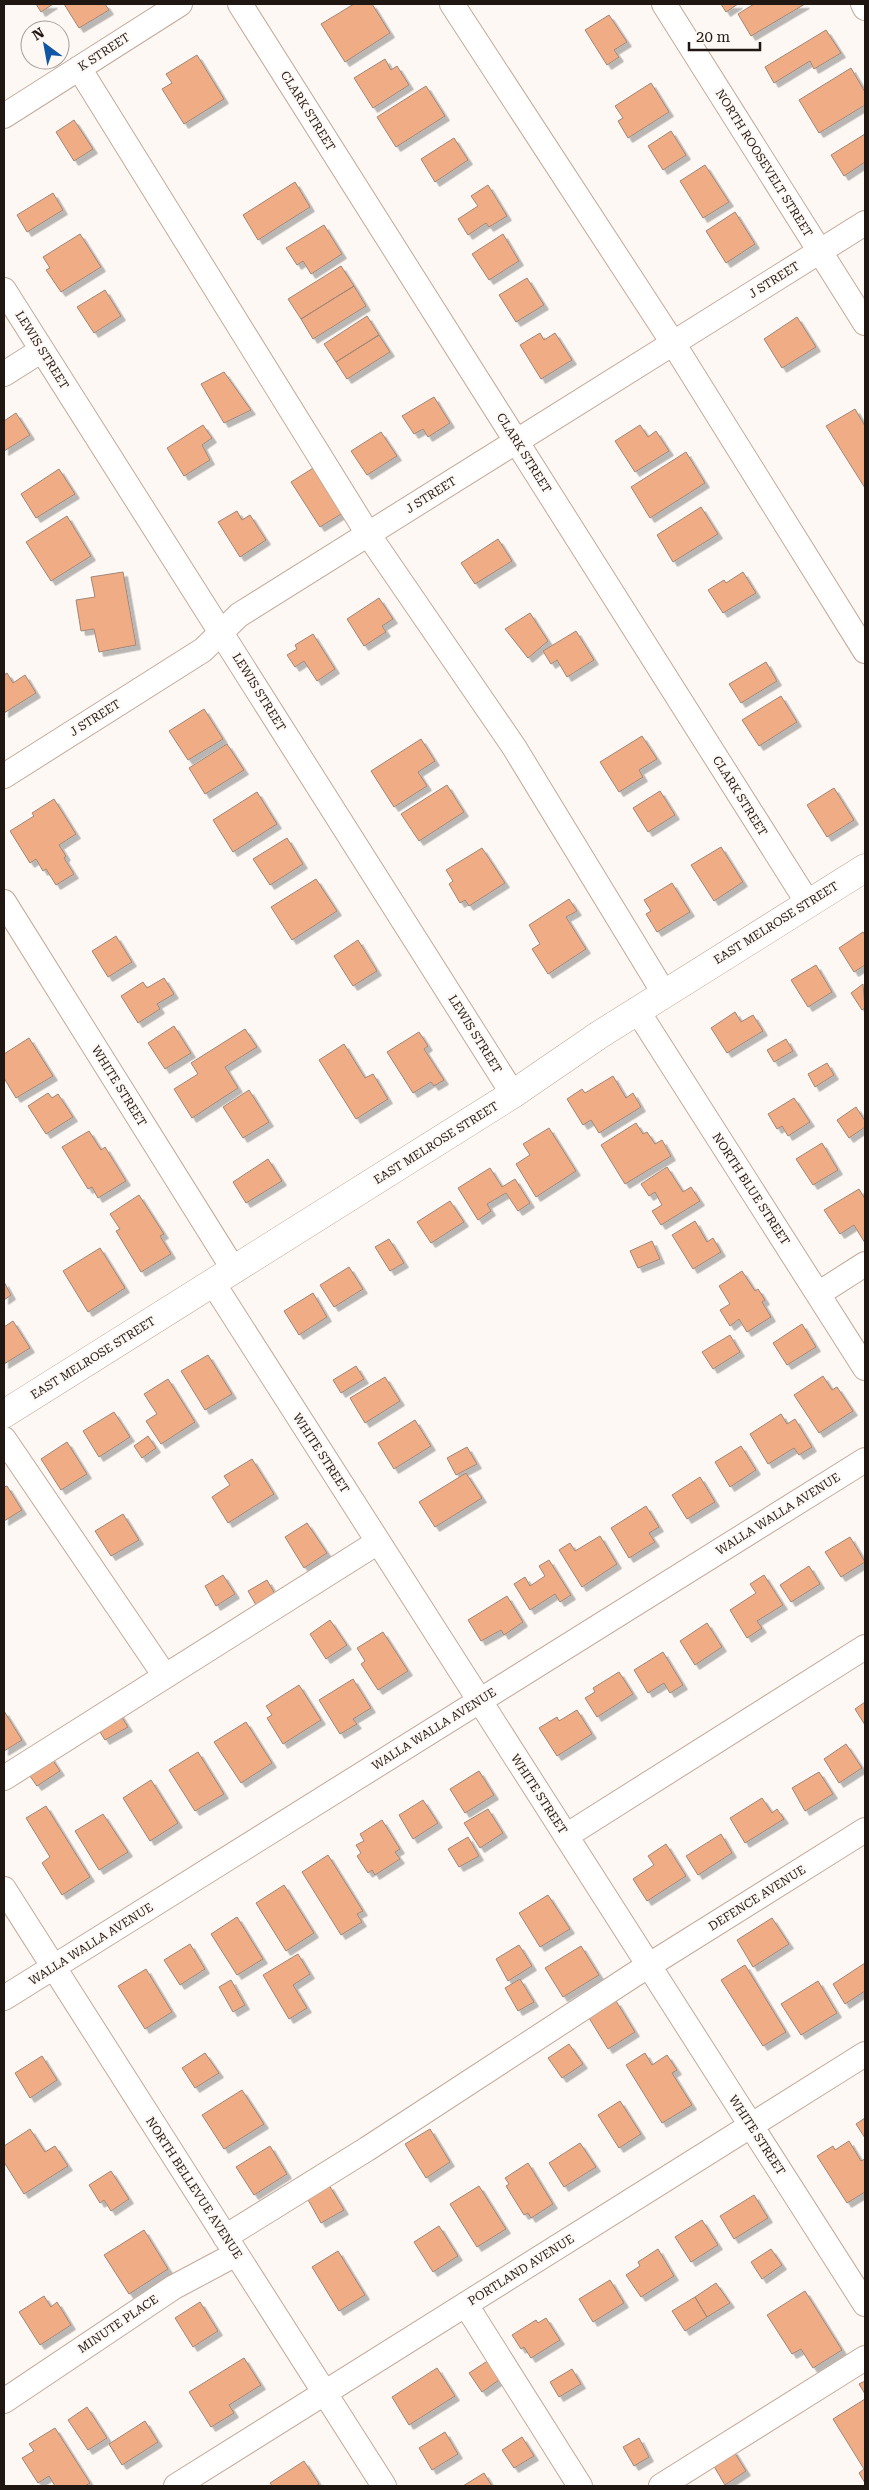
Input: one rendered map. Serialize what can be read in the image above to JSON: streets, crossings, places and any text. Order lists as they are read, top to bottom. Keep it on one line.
{"streets":{"main road":["EAST MELROSE STREET"],"street":["K STREET","CLARK STREET","NORTH ROOSEVELT STREET","J STREET","LEWIS STREET","WHITE STREET","NORTH BLUE STREET","WALLA WALLA AVENUE","DEFENCE AVENUE","NORTH BELLEVUE AVENUE","PORTLAND AVENUE","MINUTE PLACE"]},"crossings":[["CLARK STREET","J STREET"],["CLARK STREET","EAST MELROSE STREET"],["NORTH ROOSEVELT STREET","J STREET"],["J STREET","LEWIS STREET"],["LEWIS STREET","EAST MELROSE STREET"],["EAST MELROSE STREET","WHITE STREET"],["EAST MELROSE STREET","NORTH BLUE STREET"],["WHITE STREET","WALLA WALLA AVENUE"],["WHITE STREET","DEFENCE AVENUE"],["WHITE STREET","PORTLAND AVENUE"],["WALLA WALLA AVENUE","NORTH BELLEVUE AVENUE"],["DEFENCE AVENUE","NORTH BELLEVUE AVENUE"],["DEFENCE AVENUE","MINUTE PLACE"],["NORTH BELLEVUE AVENUE","PORTLAND AVENUE"],["NORTH BELLEVUE AVENUE","MINUTE PLACE"]],"scale_bar":"20 m","north":"top left"}
